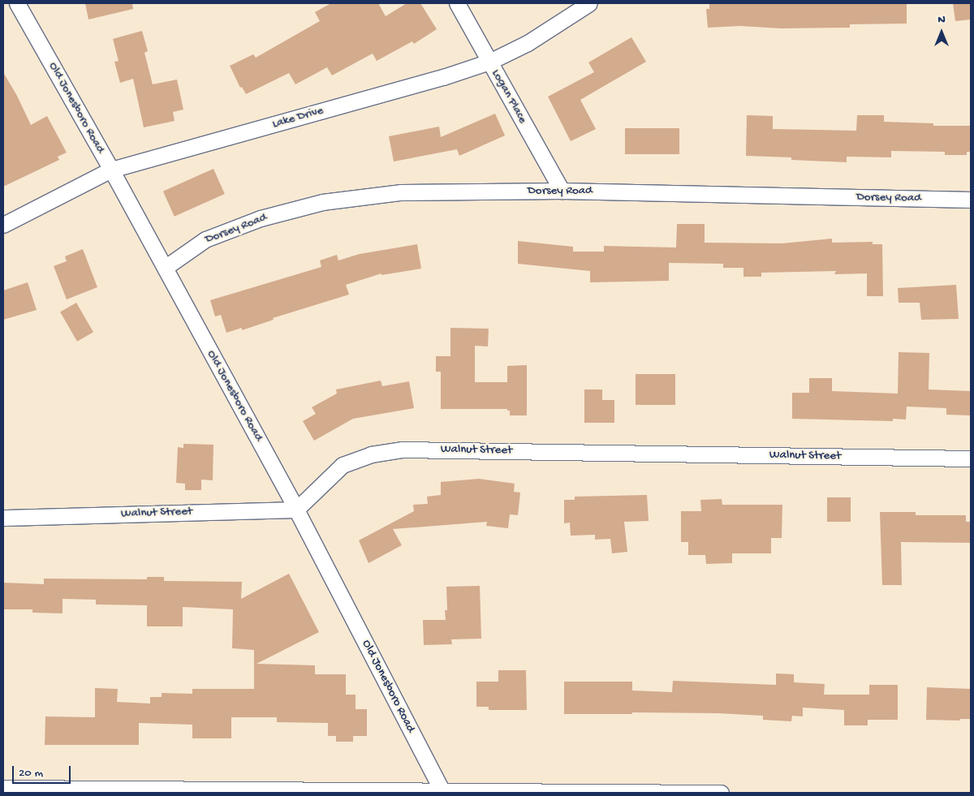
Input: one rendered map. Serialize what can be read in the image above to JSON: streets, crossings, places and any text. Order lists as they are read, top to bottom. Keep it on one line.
{"streets":{"street":["Logan Place","Old Jonesboro Road","Lake Drive","Dorsey Road","Walnut Street"]},"crossings":[["Logan Place","Lake Drive"],["Logan Place","Dorsey Road"],["Old Jonesboro Road","Lake Drive"],["Old Jonesboro Road","Dorsey Road"],["Old Jonesboro Road","Walnut Street"]],"scale_bar":"20 m","north":"top"}
